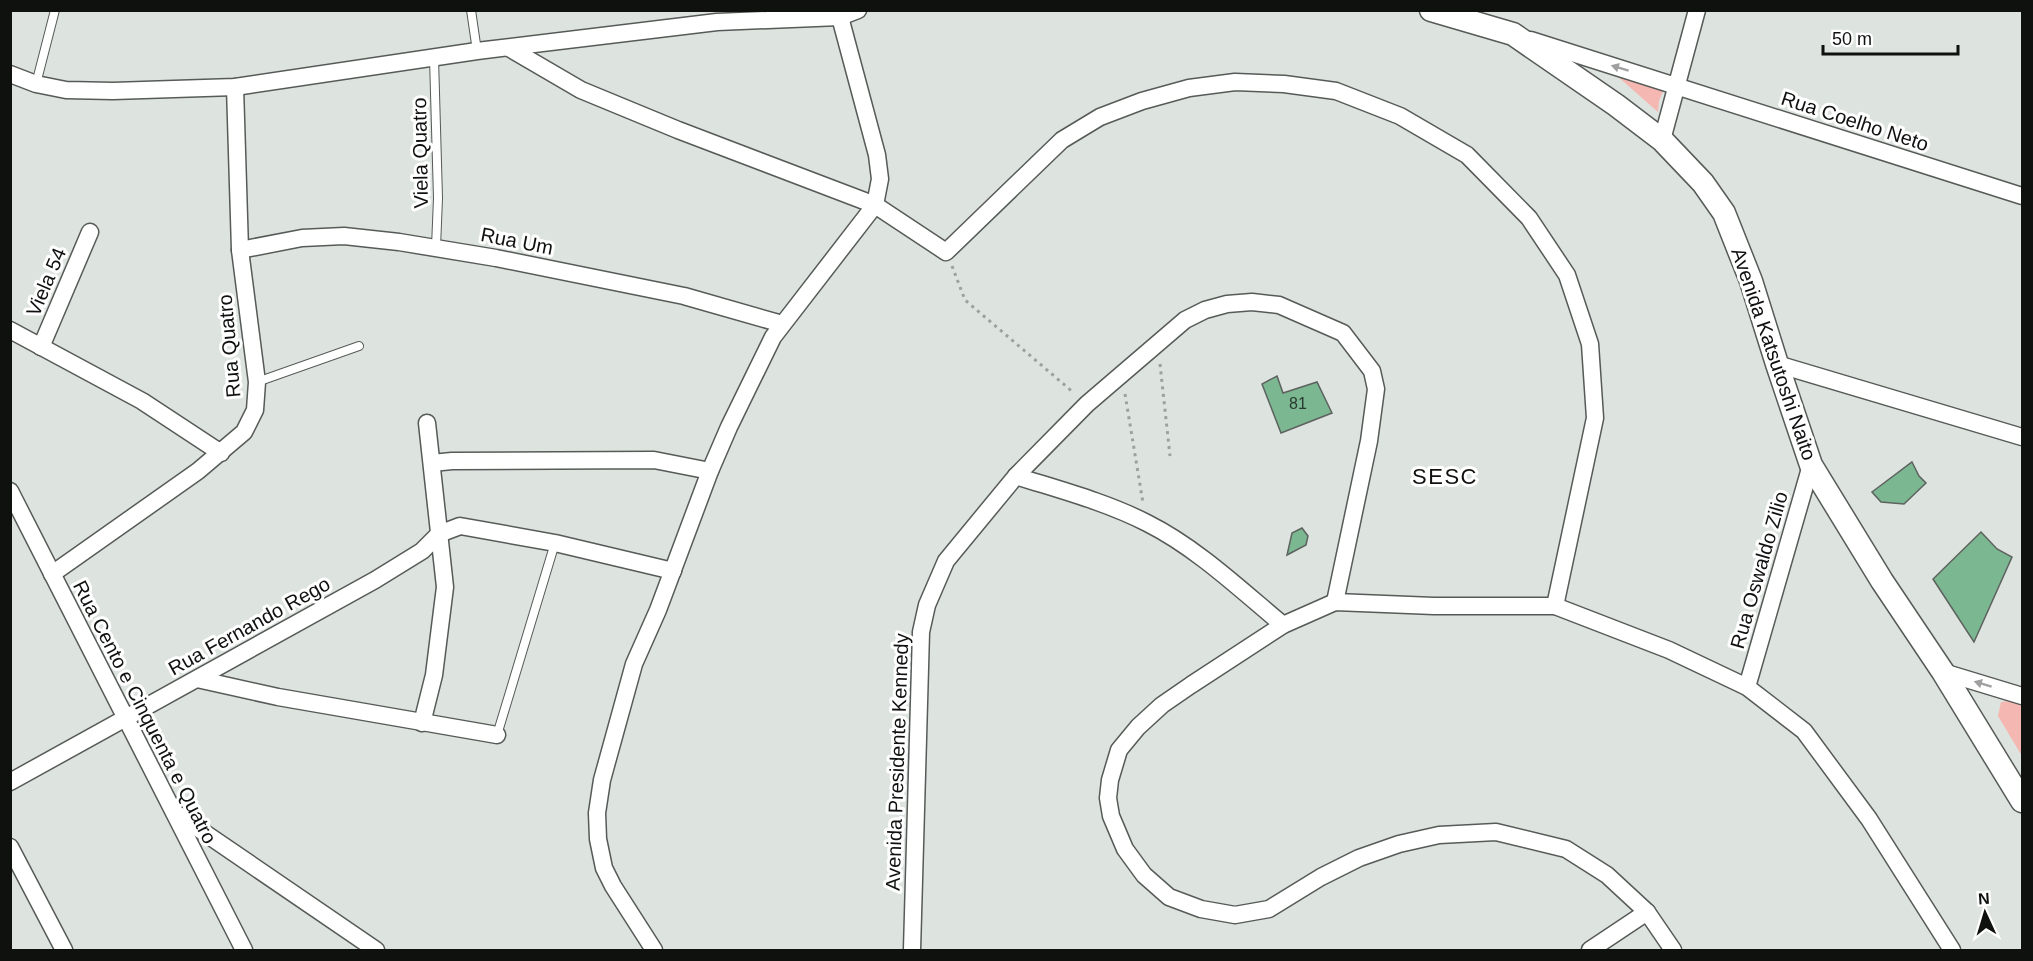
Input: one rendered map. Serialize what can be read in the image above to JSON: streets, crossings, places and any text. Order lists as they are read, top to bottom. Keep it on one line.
{"streets":{"main road":["Avenida Katsutoshi Naito"],"street":["Rua Coelho Neto","Rua Um","Viela 54","Rua Quatro","Rua Oswaldo Zilio","Rua Fernando Rego","Rua Cento e Cinquenta e Quatro","Avenida Presidente Kennedy"],"lane":["Viela Quatro"]},"crossings":[["Rua Coelho Neto","Avenida Katsutoshi Naito"],["Viela Quatro","Rua Um"],["Rua Um","Rua Quatro"],["Rua Quatro","Rua Cento e Cinquenta e Quatro"],["Avenida Katsutoshi Naito","Rua Oswaldo Zilio"],["Rua Fernando Rego","Rua Cento e Cinquenta e Quatro"]],"districts":["SESC"],"house_numbers":["81"],"scale_bar":"50 m","north":"top"}
